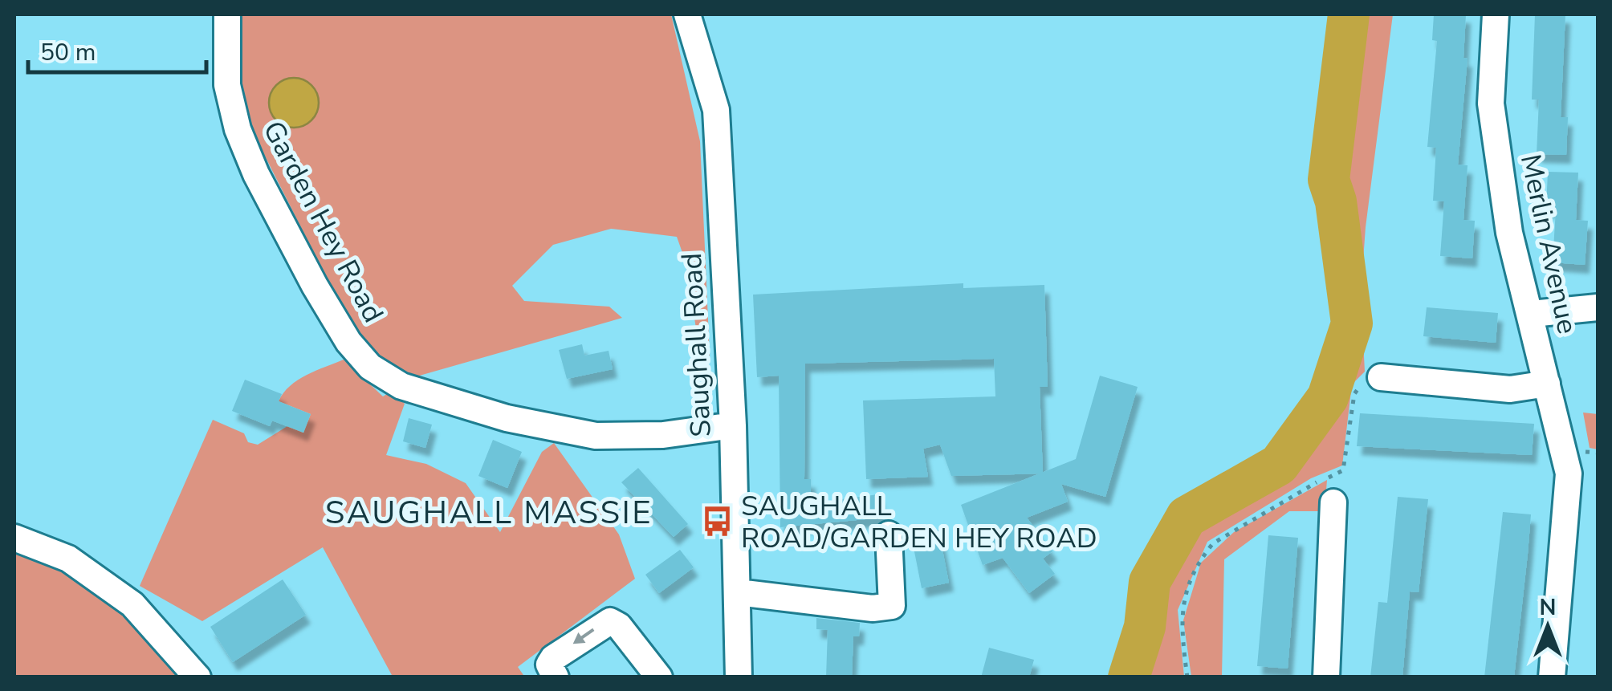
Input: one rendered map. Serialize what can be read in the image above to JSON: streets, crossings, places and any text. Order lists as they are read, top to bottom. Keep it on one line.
{"streets":{"street":["Garden Hey Road","Merlin Avenue","Saughall Road"]},"crossings":[["Garden Hey Road","Saughall Road"]],"districts":["SAUGHALL MASSIE"],"places":{"bus stop":["SAUGHALL ROAD/GARDEN HEY ROAD"]},"scale_bar":"50 m","north":"top"}
